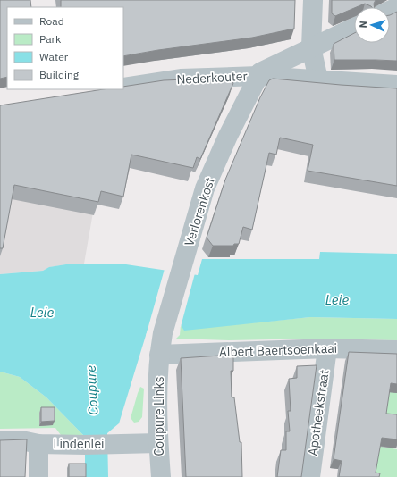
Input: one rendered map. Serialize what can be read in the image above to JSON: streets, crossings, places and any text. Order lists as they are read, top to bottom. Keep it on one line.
{"streets":{"street":["Nederkouter","Verlorenkost","Albert Baertsoenkaai","Apotheekstraat","Coupure Links","Lindenlei"]},"crossings":[["Nederkouter","Verlorenkost"],["Verlorenkost","Albert Baertsoenkaai"],["Verlorenkost","Coupure Links"],["Albert Baertsoenkaai","Apotheekstraat"],["Albert Baertsoenkaai","Coupure Links"],["Coupure Links","Lindenlei"]],"water":["Leie","Coupure"],"legend":["Road","Park","Water","Building"],"north":"left"}
